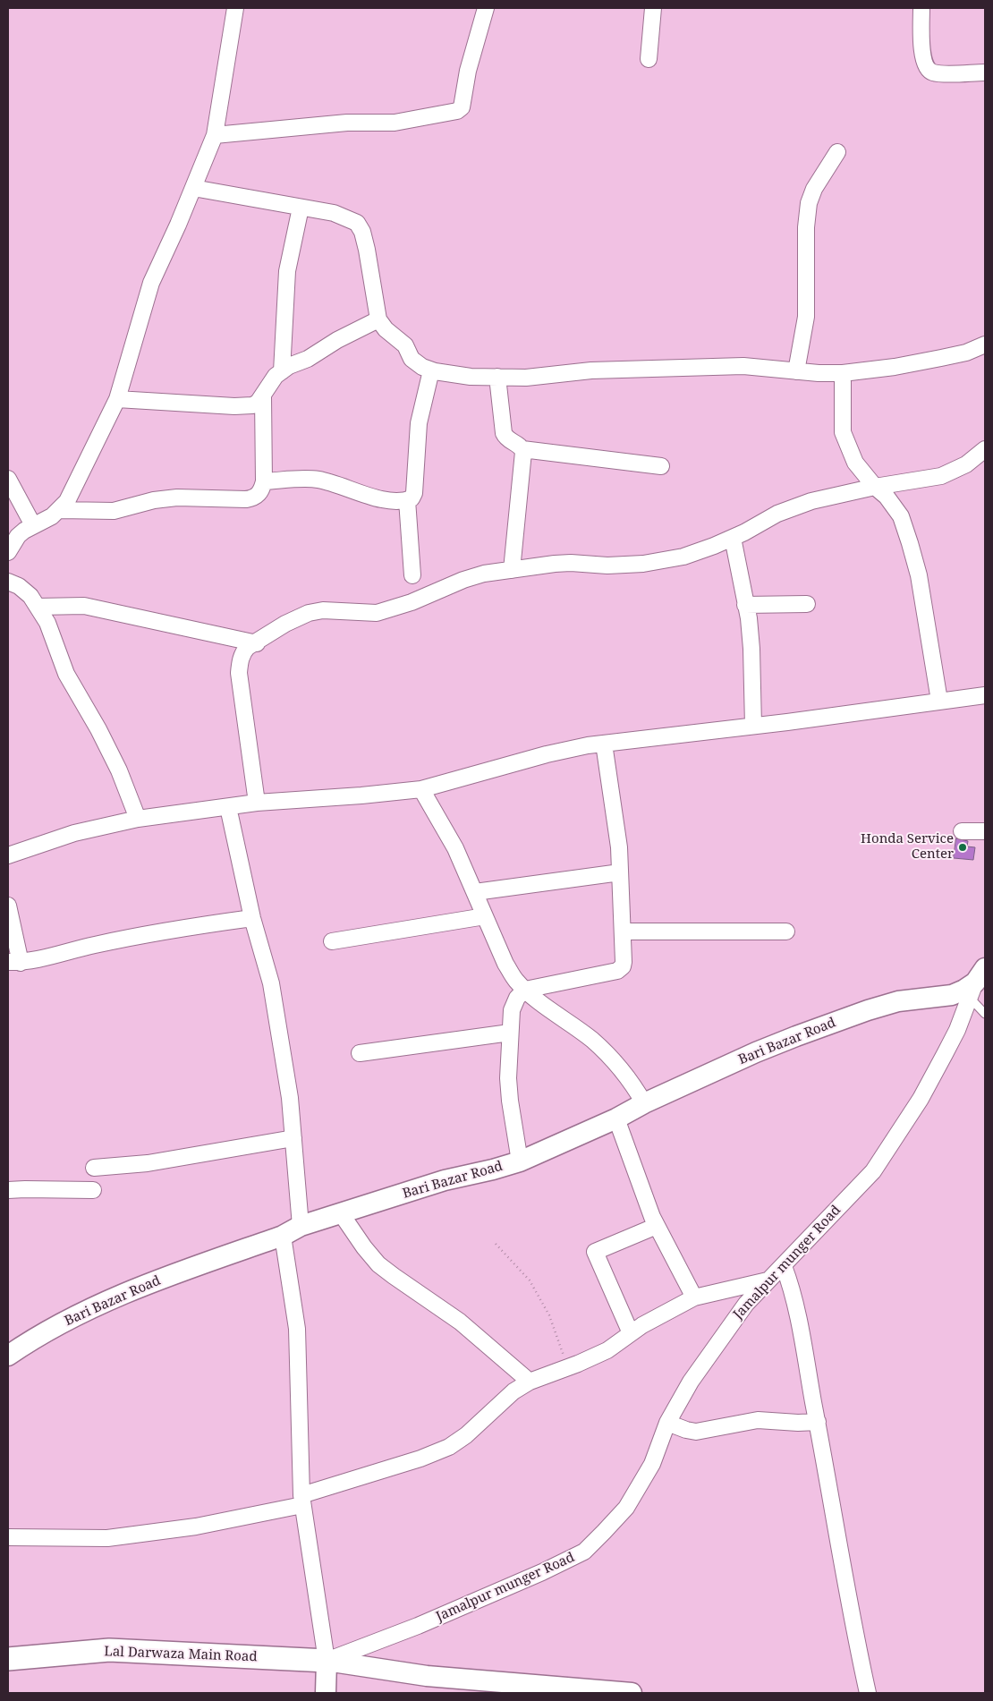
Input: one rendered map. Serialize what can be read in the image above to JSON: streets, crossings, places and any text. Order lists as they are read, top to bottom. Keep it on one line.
{"streets":{"main road":["Lal Darwaza Main Road"],"street":["Bari Bazar Road","Jamalpur munger Road"]},"crossings":[["Bari Bazar Road","Jamalpur munger Road"],["Jamalpur munger Road","Lal Darwaza Main Road"]],"places":["Honda Service Center"]}
